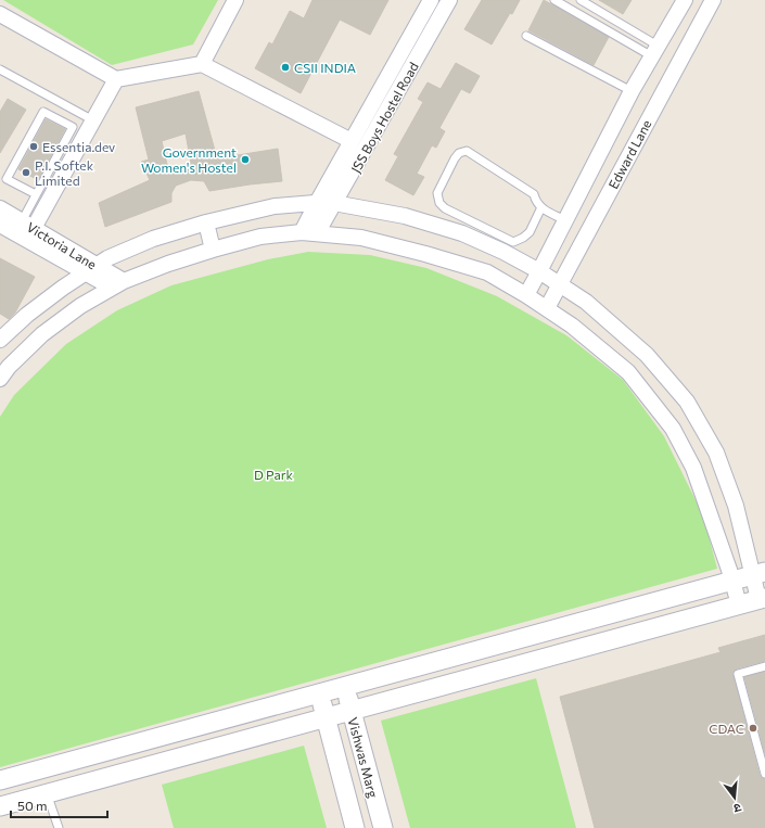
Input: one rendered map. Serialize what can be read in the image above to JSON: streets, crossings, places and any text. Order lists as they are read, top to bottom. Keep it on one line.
{"streets":{"street":["JSS Boys Hostel Road","Edward Lane","Victoria Lane","Vishwas Marg"]},"parks":["D Park"],"places":["CSII INDIA","Essentia.dev","Government Women's Hostel","P.I. Softek Limited","CDAC"],"scale_bar":"50 m","north":"bottom"}
